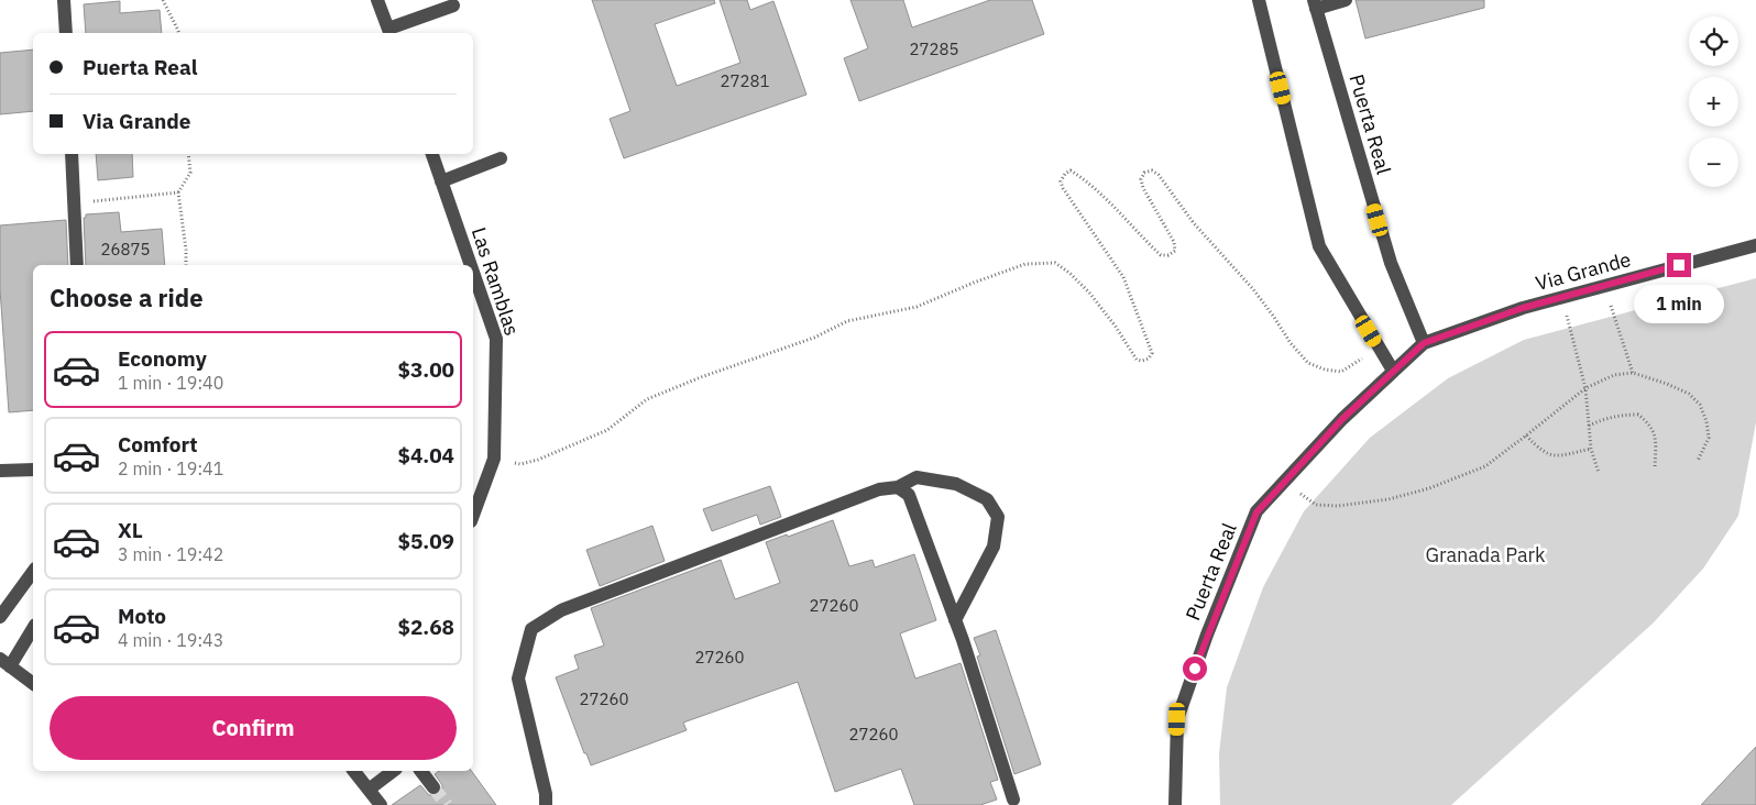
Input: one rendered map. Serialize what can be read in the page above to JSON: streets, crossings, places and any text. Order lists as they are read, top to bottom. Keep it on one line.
{"streets":{"street":["Puerta Real","Via Grande","Las Ramblas"]},"crossings":[["Puerta Real","Via Grande"]],"parks":["Granada Park"],"house_numbers":["27285","27281","26875","27260","27260","27260","27260"],"page":{"map_buttons":["+","−"],"banner":["Puerta Real","Via Grande"],"heading":"Choose a ride","bubble":"1 min","list":[{"name":"Economy","note":"1 min · 19:40","value":"$3.00"},{"name":"Comfort","note":"2 min · 19:41","value":"$4.04"},{"name":"XL","note":"3 min · 19:42","value":"$5.09"},{"name":"Moto","note":"4 min · 19:43","value":"$2.68"}],"buttons":"Confirm"}}
